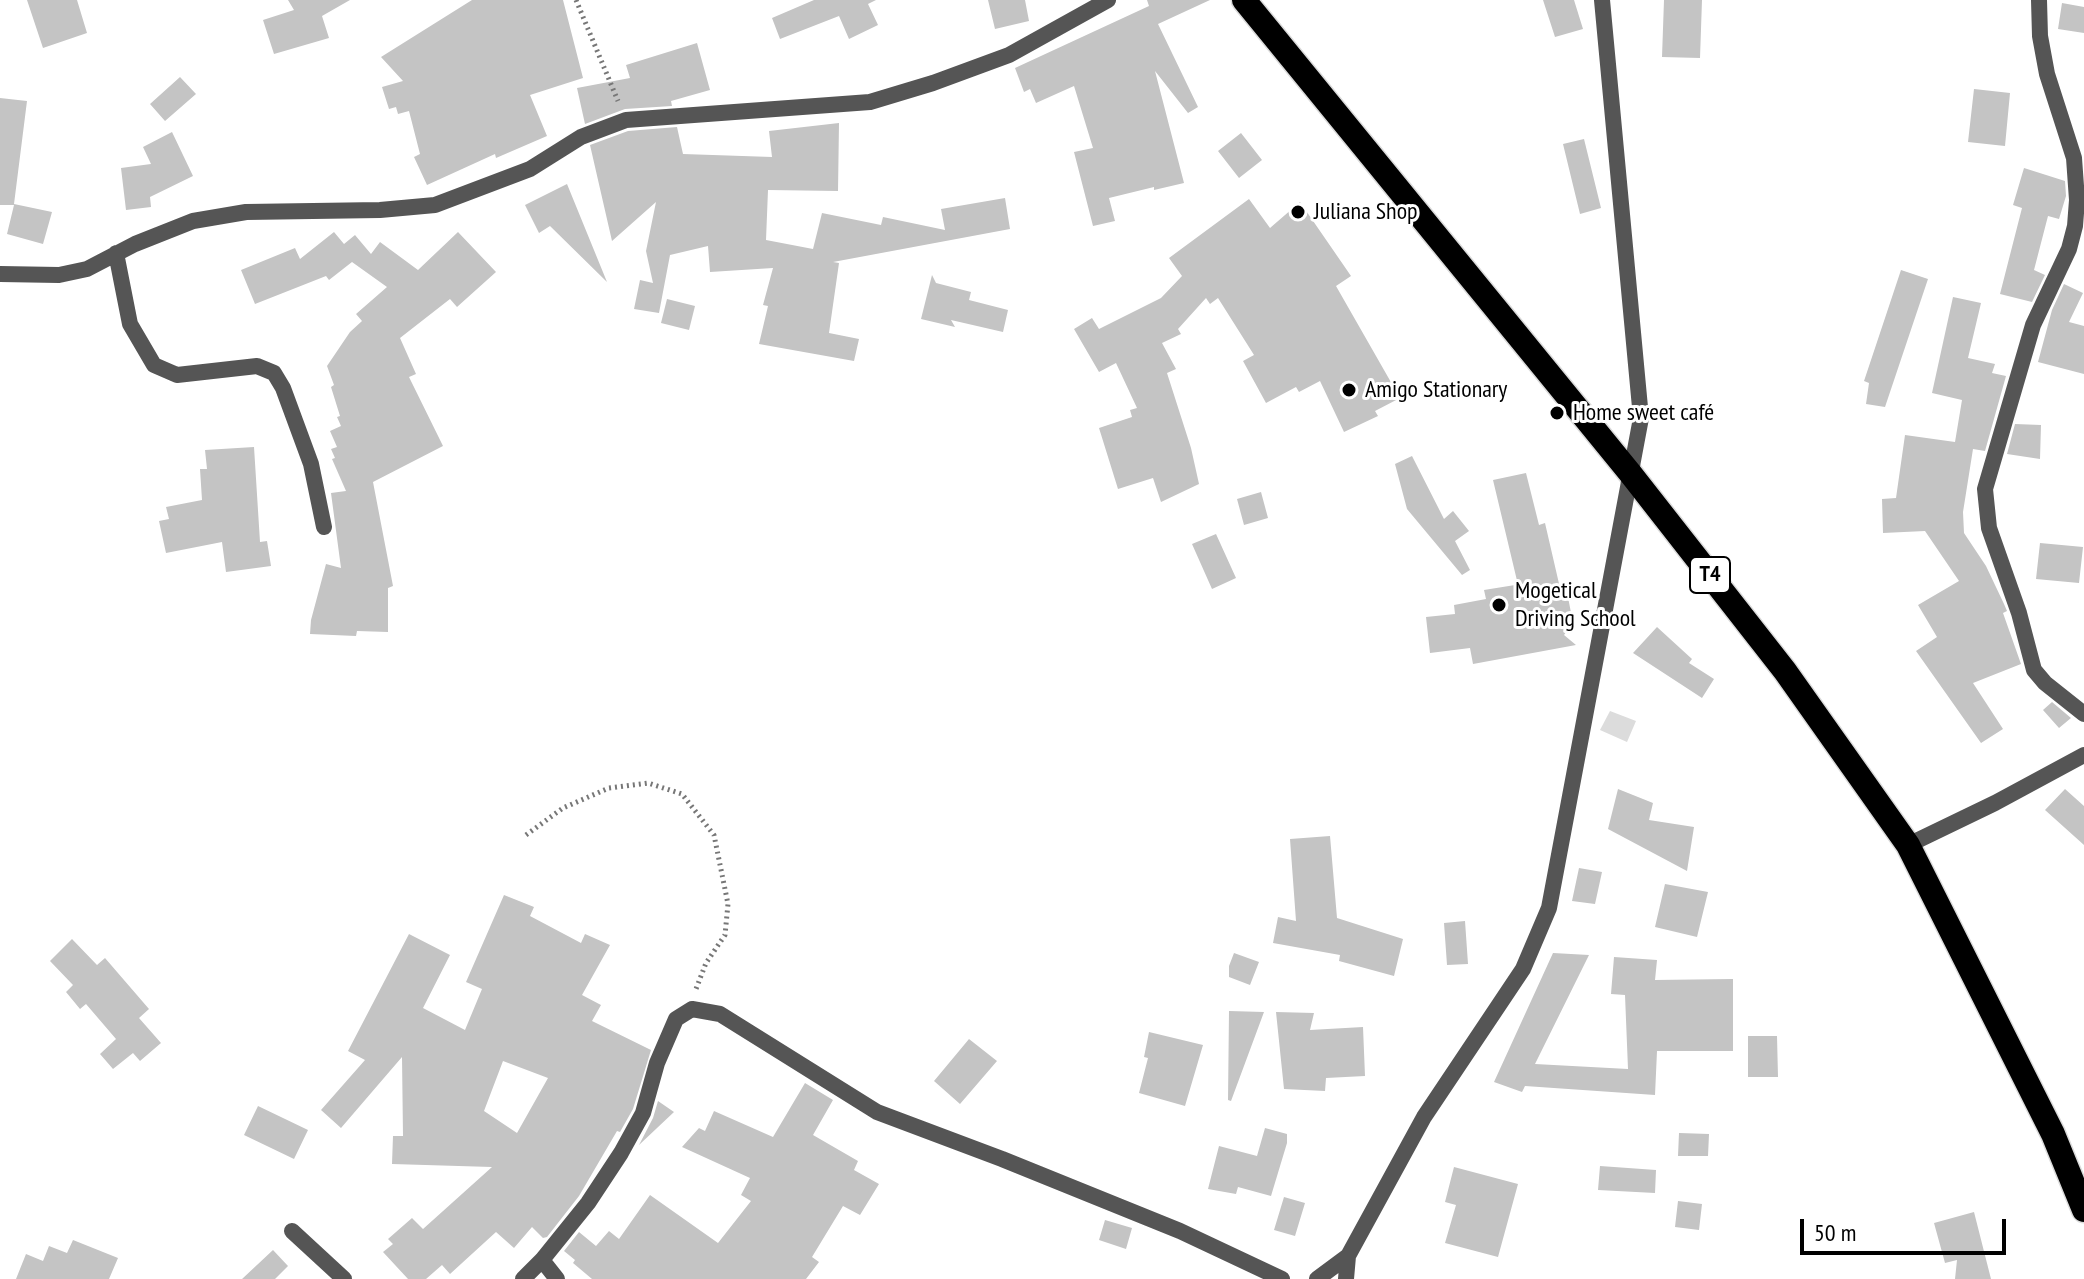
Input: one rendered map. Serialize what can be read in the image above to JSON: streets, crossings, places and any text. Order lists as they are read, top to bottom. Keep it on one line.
{"streets":{"highway":["T4"]},"places":["Juliana Shop","Amigo Stationary","Home sweet café","Mogetical Driving School"],"scale_bar":"50 m"}
